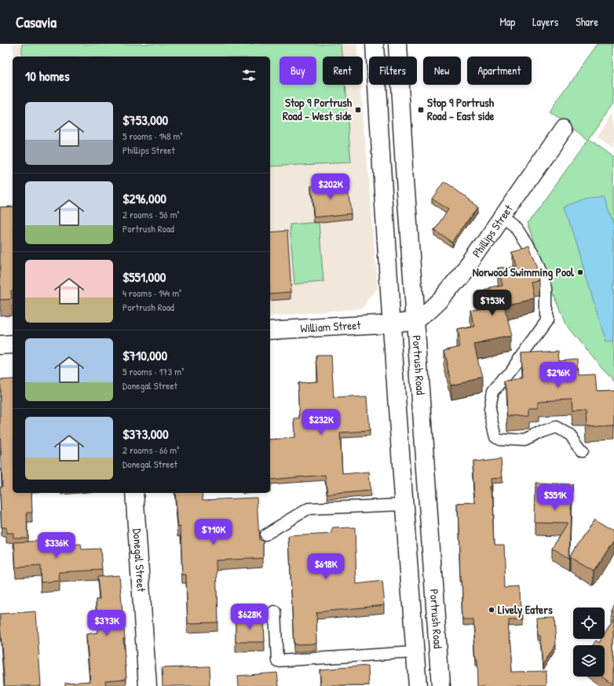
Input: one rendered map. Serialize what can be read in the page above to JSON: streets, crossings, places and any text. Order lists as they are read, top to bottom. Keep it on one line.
{"streets":{"main road":["Phillips Street","William Street","Portrush Road","Donegal Street"]},"crossings":[["Phillips Street","William Street"],["Phillips Street","Portrush Road"],["William Street","Portrush Road"]],"places":{"transit":["Stop 9 Portrush Road - West side","Stop 9 Portrush Road - East side"],"other":["Norwood Swimming Pool","Lively Eaters"]},"page":{"header":"Casavia","nav":["Map","Layers","Share"],"chip":["Buy","Rent","Filters","New","Apartment"],"heading":"10 homes","list":[{"name":"$753,000","note":"5 rooms · 148 m² · Phillips Street"},{"name":"$296,000","note":"2 rooms · 56 m² · Portrush Road"},{"name":"$551,000","note":"4 rooms · 144 m² · Portrush Road"},{"name":"$710,000","note":"5 rooms · 173 m² · Donegal Street"},{"name":"$373,000","note":"2 rooms · 66 m² · Donegal Street"}],"price":["$202K","$753K","$296K","$232K","$551K","$710K","$336K","$618K","$628K","$373K"]}}
